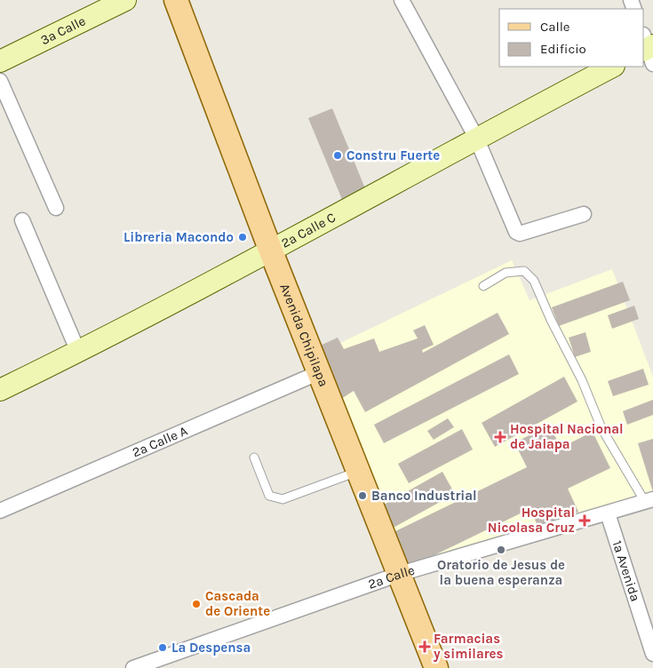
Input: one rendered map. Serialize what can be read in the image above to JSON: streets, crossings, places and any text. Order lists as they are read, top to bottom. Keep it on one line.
{"streets":{"main road":["3a Calle","2a Calle C","Avenida Chipilapa"],"street":["2a Calle A","1a Avenida","2a Calle"]},"crossings":[["2a Calle C","Avenida Chipilapa"],["Avenida Chipilapa","2a Calle A"],["Avenida Chipilapa","2a Calle"],["1a Avenida","2a Calle"]],"places":{"other":["Constru Fuerte","Libreria Macondo","Banco Industrial","Oratorio de Jesus de la buena esperanza","Cascada de Oriente","La Despensa"],"health":["Hospital Nacional de Jalapa","Hospital Nicolasa Cruz","Farmacias y similares"]},"legend":["Calle","Edificio"]}
